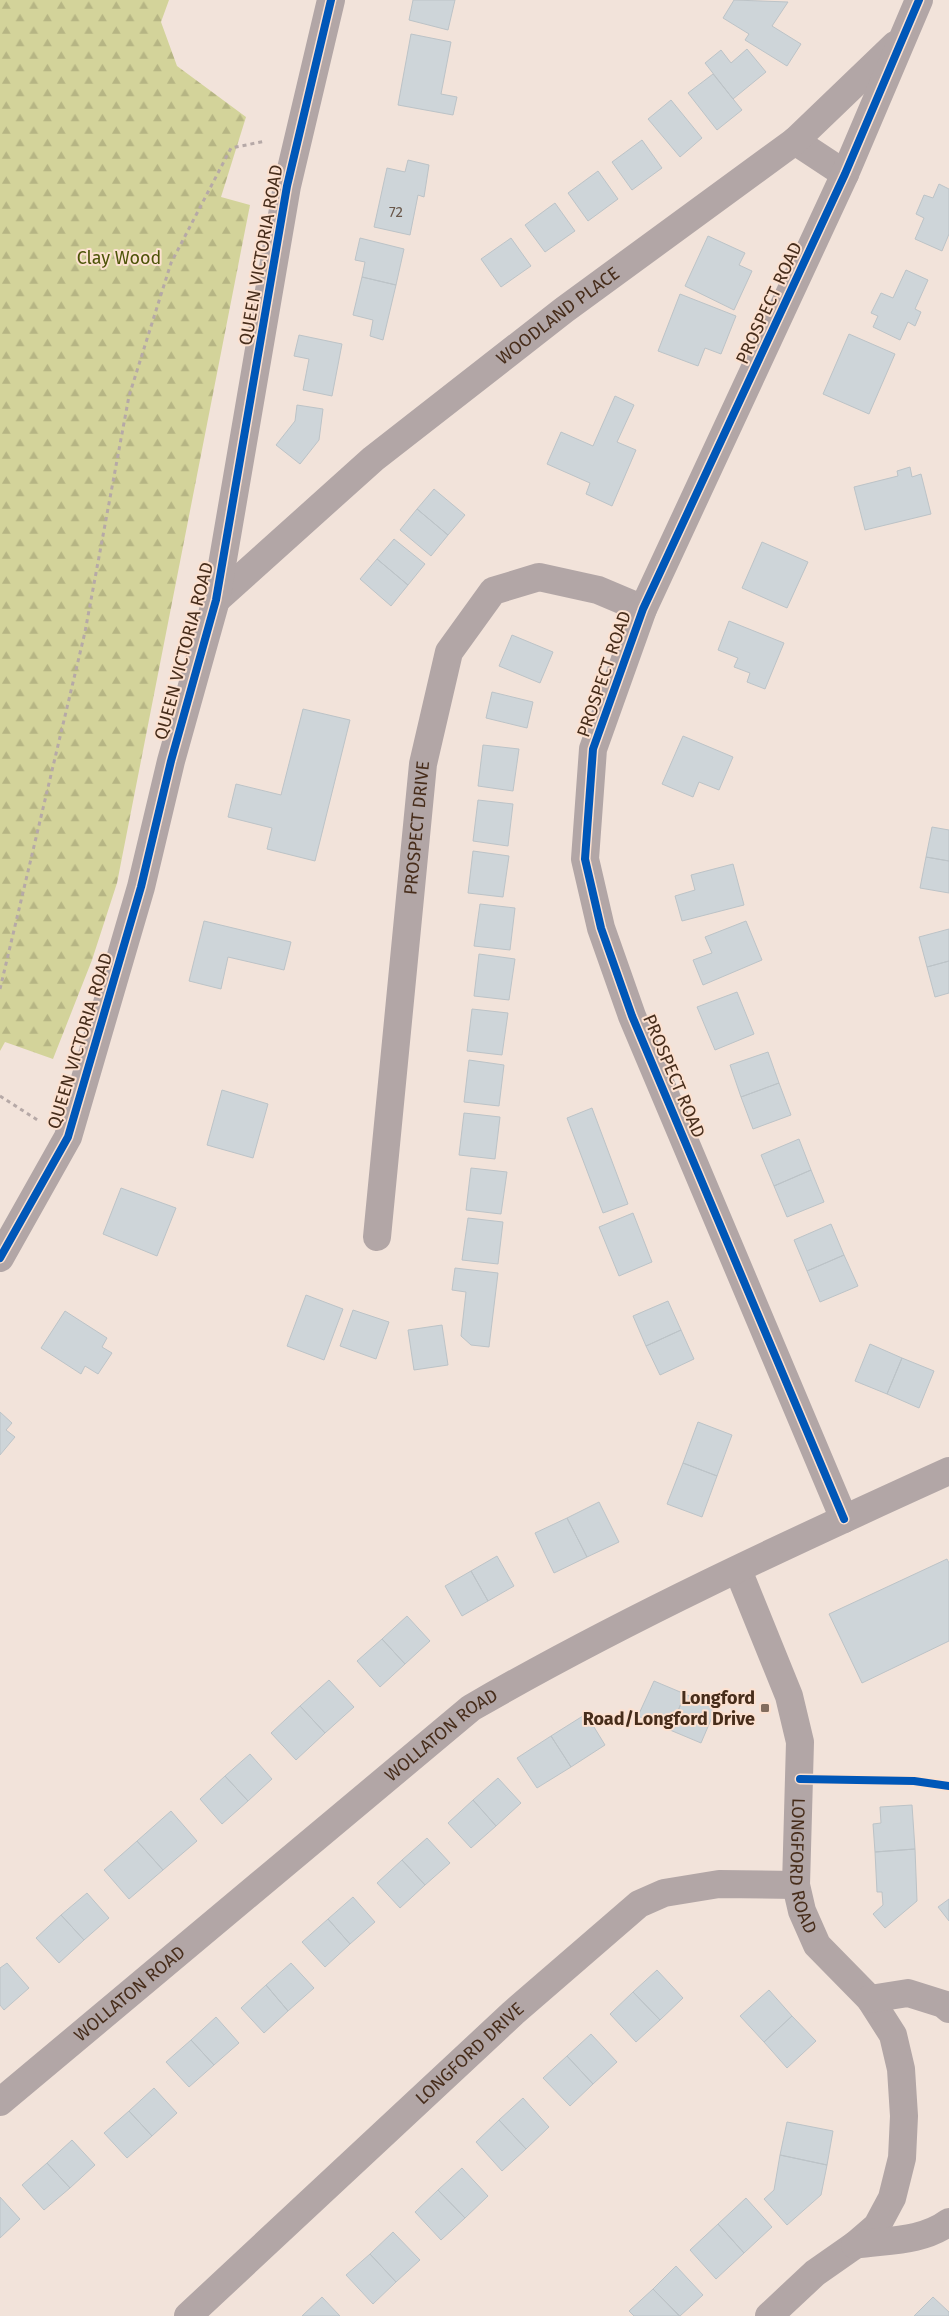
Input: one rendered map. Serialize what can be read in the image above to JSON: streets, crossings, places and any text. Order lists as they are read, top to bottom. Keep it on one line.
{"streets":{"street":["QUEEN VICTORIA ROAD","PROSPECT ROAD","WOODLAND PLACE","PROSPECT DRIVE","WOLLATON ROAD","LONGFORD ROAD","LONGFORD DRIVE"]},"crossings":[["QUEEN VICTORIA ROAD","WOODLAND PLACE"],["PROSPECT ROAD","WOODLAND PLACE"],["PROSPECT ROAD","PROSPECT DRIVE"],["PROSPECT ROAD","WOLLATON ROAD"],["WOLLATON ROAD","LONGFORD ROAD"],["LONGFORD ROAD","LONGFORD DRIVE"]],"parks":["Clay Wood"],"places":{"transit":["Longford Road/Longford Drive"]},"house_numbers":["72"]}
